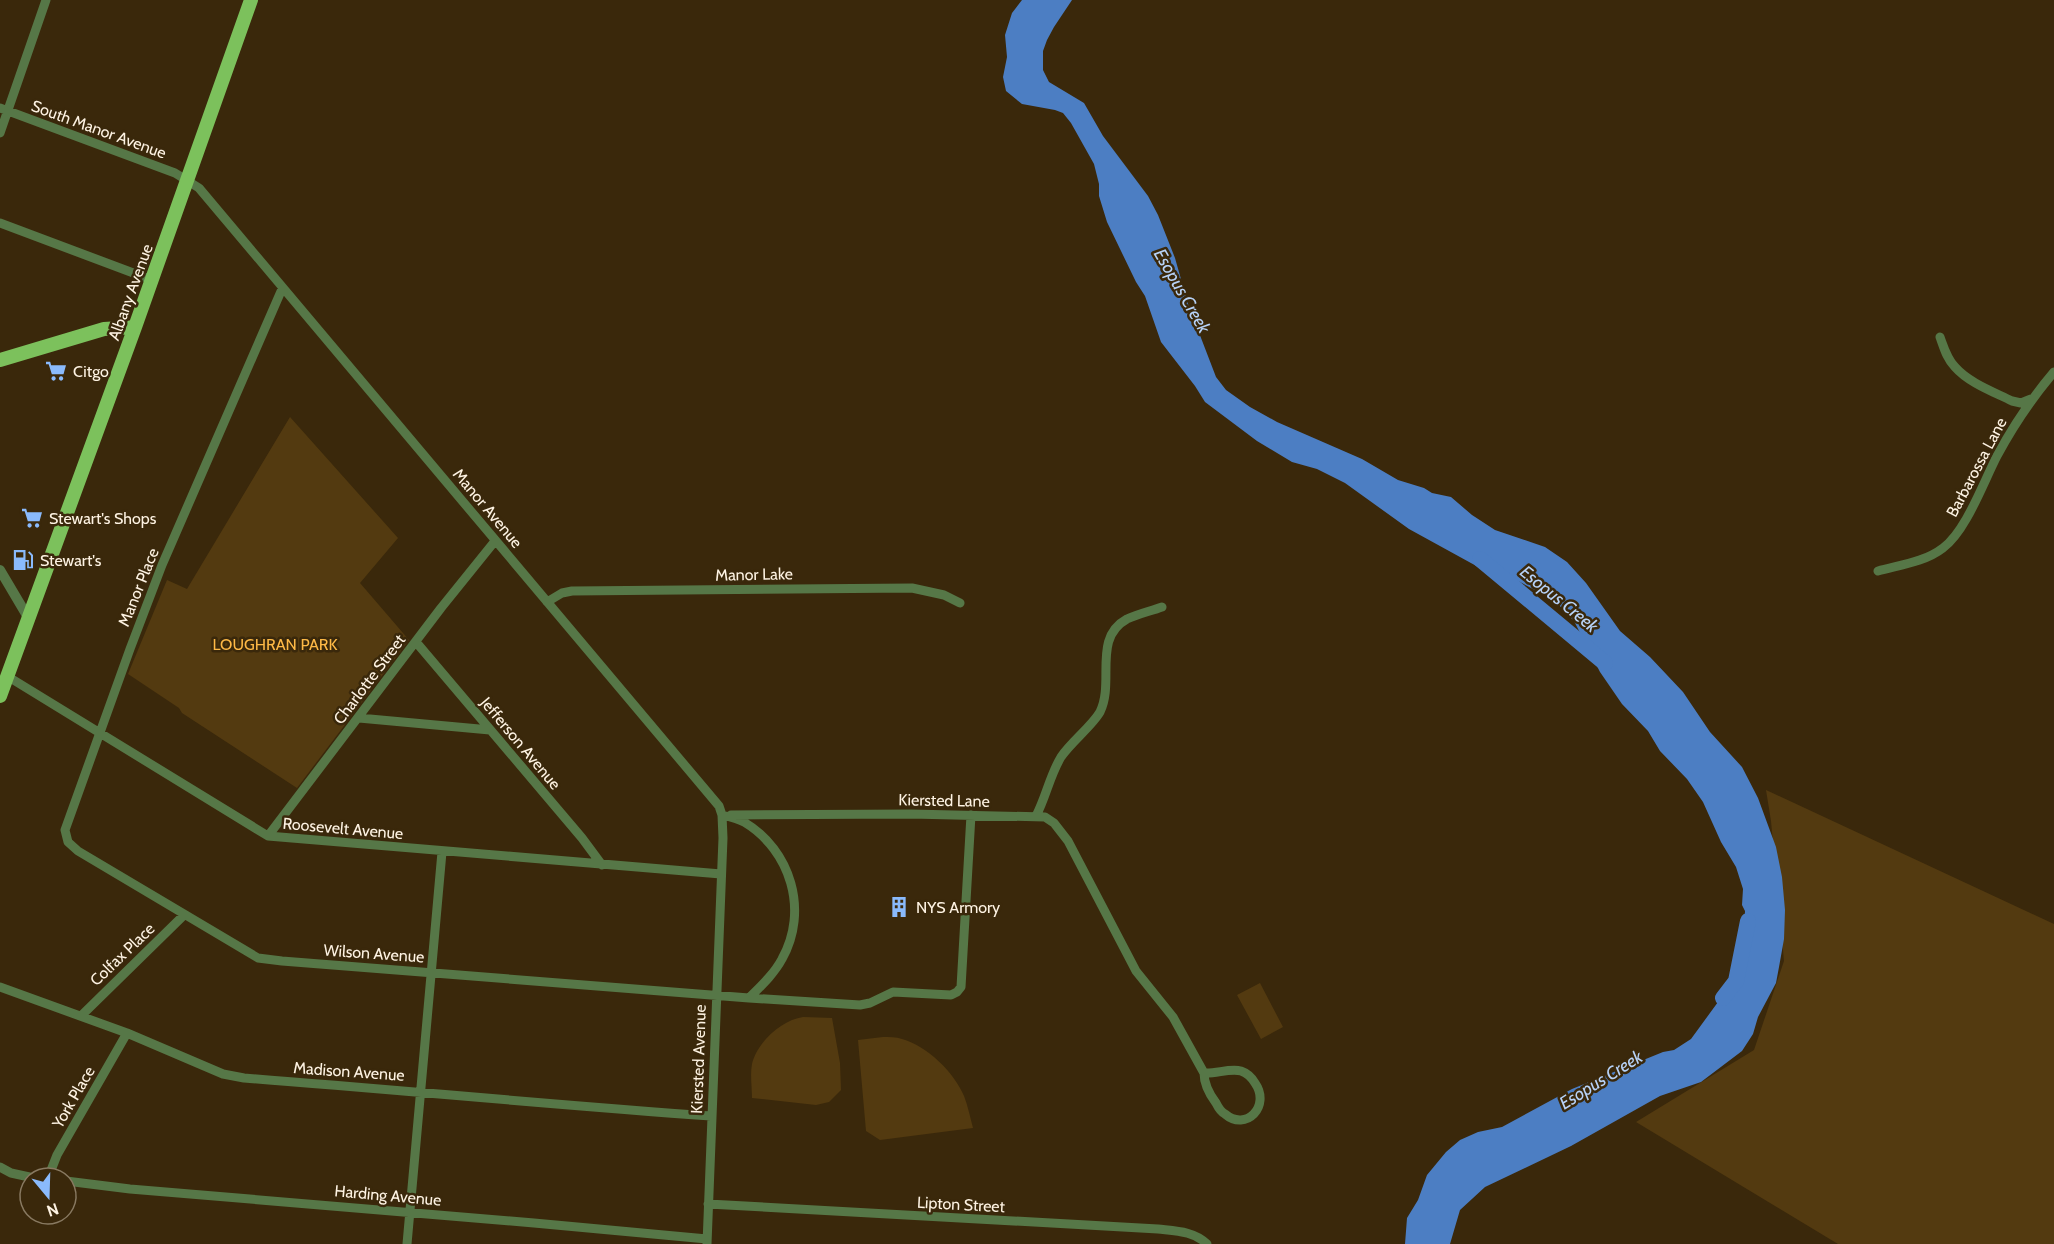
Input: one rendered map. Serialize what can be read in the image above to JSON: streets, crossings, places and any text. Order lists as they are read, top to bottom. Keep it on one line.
{"streets":{"main road":["Albany Avenue"],"street":["South Manor Avenue","Barbarossa Lane","Manor Avenue","Manor Lake","Manor Place","Charlotte Street","Jefferson Avenue","Kiersted Lane","Roosevelt Avenue","Wilson Avenue","Colfax Place","Kiersted Avenue","Madison Avenue","York Place","Harding Avenue","Lipton Street"]},"crossings":[["South Manor Avenue","Albany Avenue"],["South Manor Avenue","Manor Avenue"],["Albany Avenue","Manor Avenue"],["Albany Avenue","Roosevelt Avenue"],["Manor Avenue","Manor Lake"],["Manor Avenue","Manor Place"],["Manor Avenue","Charlotte Street"],["Manor Avenue","Kiersted Lane"],["Manor Place","Roosevelt Avenue"],["Manor Place","Wilson Avenue"],["Charlotte Street","Jefferson Avenue"],["Charlotte Street","Roosevelt Avenue"],["Jefferson Avenue","Roosevelt Avenue"],["Kiersted Lane","Wilson Avenue"],["Roosevelt Avenue","Kiersted Avenue"],["Wilson Avenue","Colfax Place"],["Wilson Avenue","Kiersted Avenue"],["Colfax Place","Madison Avenue"],["Kiersted Avenue","Madison Avenue"],["Kiersted Avenue","Harding Avenue"],["Kiersted Avenue","Lipton Street"],["Madison Avenue","York Place"]],"water":["Esopus Creek"],"parks":["LOUGHRAN PARK"],"places":{"supermarket":["Citgo","Stewart's Shops"],"fuel station":["Stewart's"],"building":["NYS Armory"]},"north":"bottom"}
